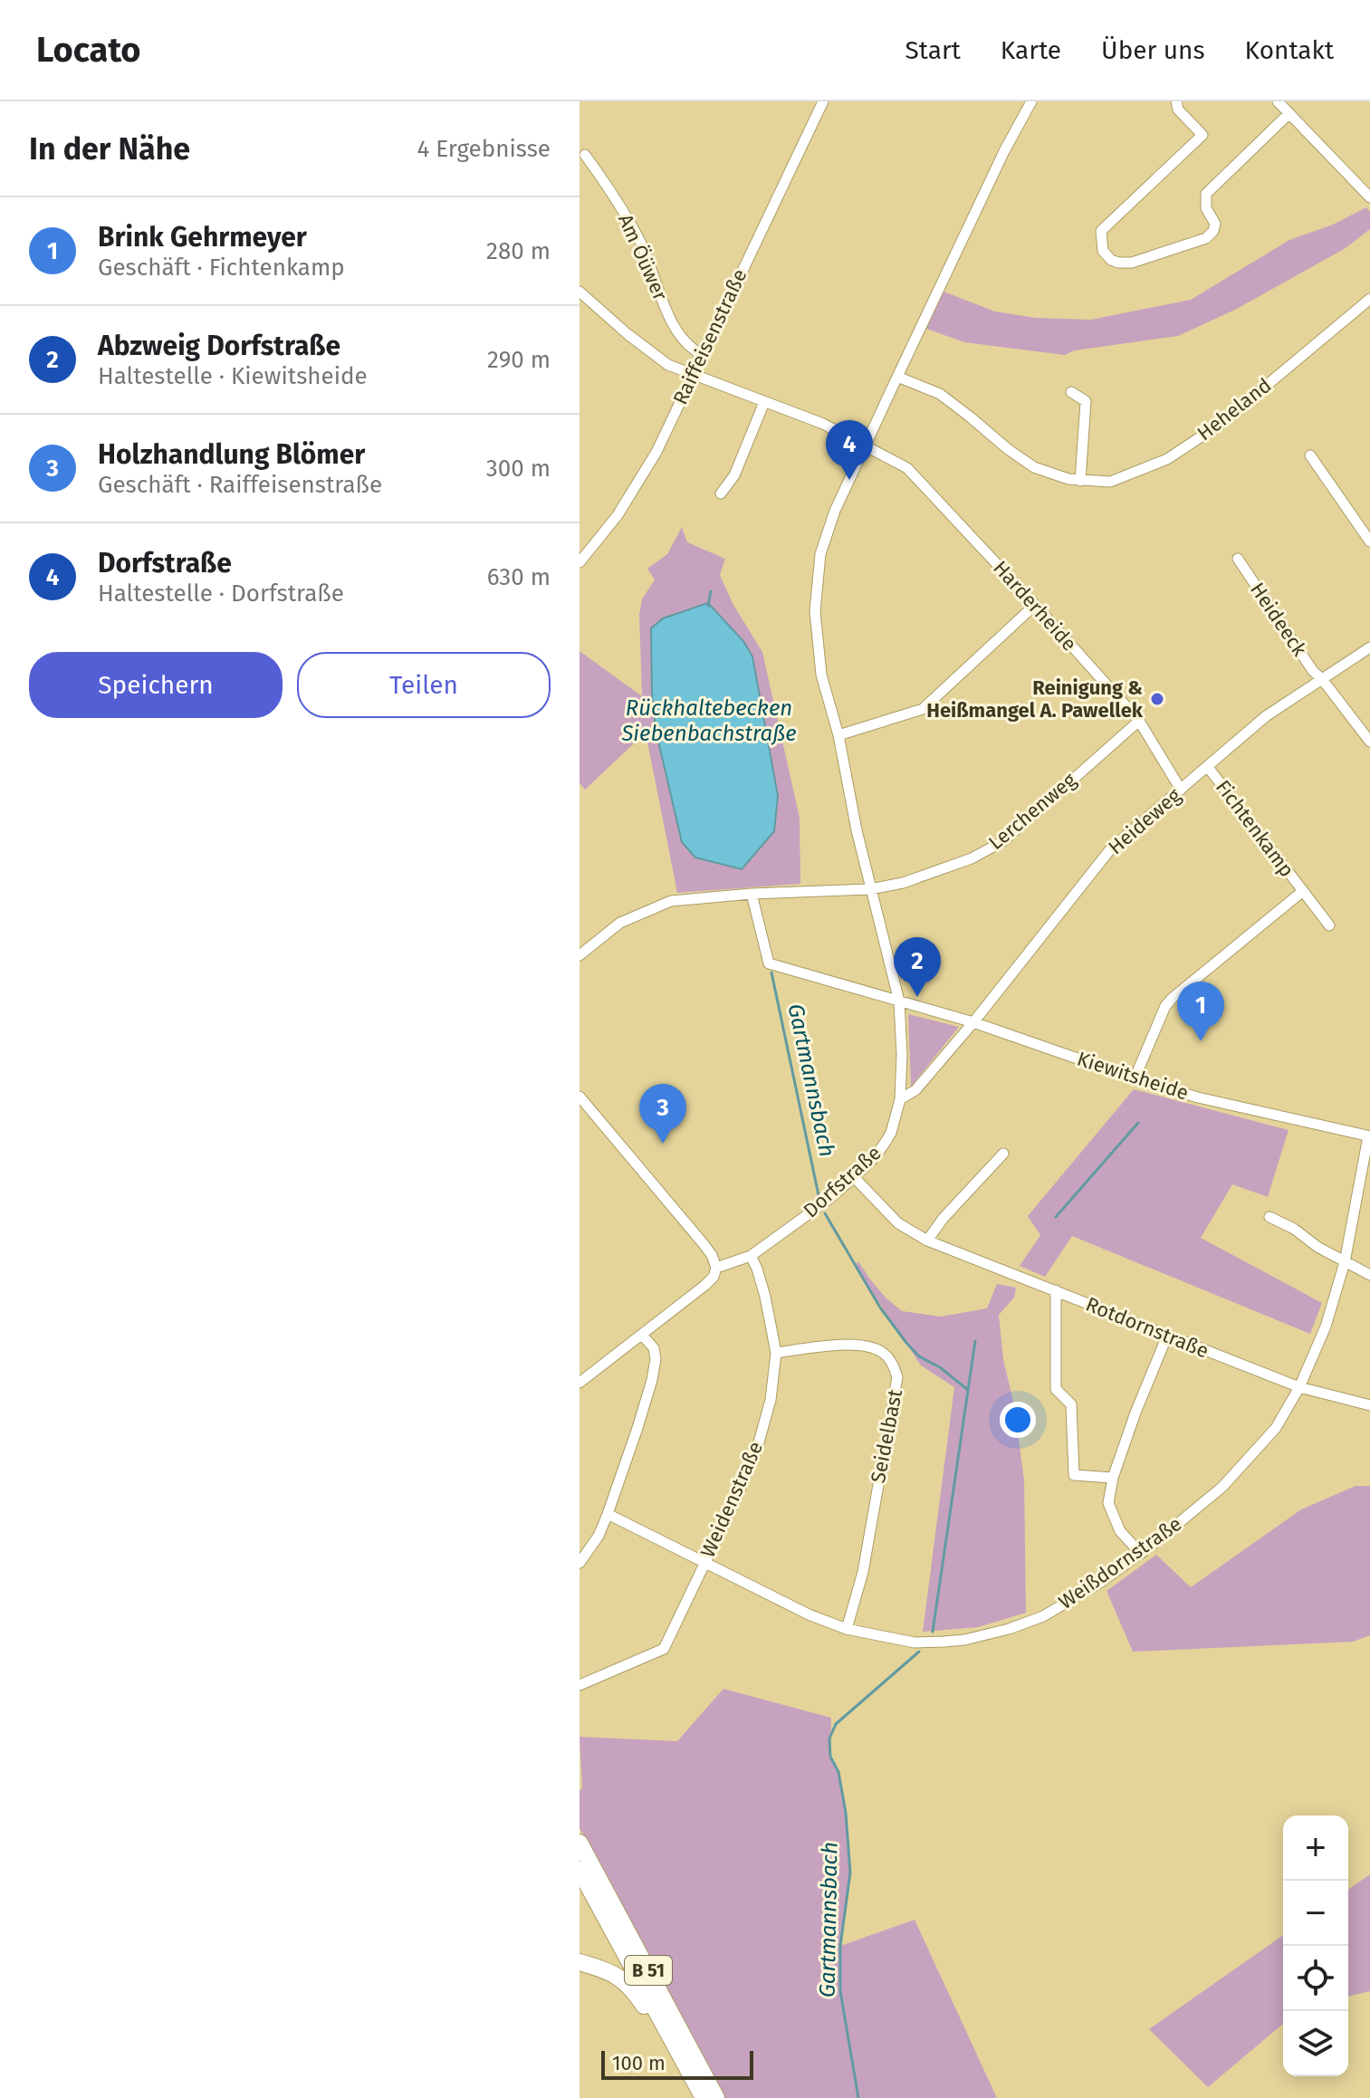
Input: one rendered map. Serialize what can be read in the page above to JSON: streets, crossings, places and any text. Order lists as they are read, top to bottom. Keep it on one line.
{"streets":{"highway":["B 51"],"street":["Am Öüwer","Raiffeisenstraße","Heheland","Harderheide","Heideeck","Lerchenweg","Heideweg","Fichtenkamp","Kiewitsheide","Dorfstraße","Rotdornstraße","Seidelbast","Weidenstraße","Weißdornstraße"]},"crossings":[["Am Öüwer","Raiffeisenstraße"],["Raiffeisenstraße","Harderheide"],["Heheland","Dorfstraße"],["Harderheide","Lerchenweg"],["Harderheide","Heideweg"],["Harderheide","Dorfstraße"],["Heideeck","Heideweg"],["Lerchenweg","Kiewitsheide"],["Lerchenweg","Dorfstraße"],["Heideweg","Fichtenkamp"],["Heideweg","Kiewitsheide"],["Heideweg","Dorfstraße"],["Fichtenkamp","Kiewitsheide"],["Kiewitsheide","Dorfstraße"],["Kiewitsheide","Weißdornstraße"],["Dorfstraße","Rotdornstraße"],["Dorfstraße","Weidenstraße"],["Rotdornstraße","Weißdornstraße"],["Seidelbast","Weidenstraße"],["Seidelbast","Weißdornstraße"],["Weidenstraße","Weißdornstraße"]],"water":["Rückhaltebecken Siebenbachstraße","Gartmannsbach"],"places":["Reinigung & Heißmangel A. Pawellek"],"scale_bar":"100 m","page":{"header":"Locato","nav":["Start","Karte","Über uns","Kontakt"],"heading":["In der Nähe","4 Ergebnisse"],"list":[{"mark":"1","name":"Brink Gehrmeyer","note":"Geschäft · Fichtenkamp","value":"280 m"},{"mark":"2","name":"Abzweig Dorfstraße","note":"Haltestelle · Kiewitsheide","value":"290 m"},{"mark":"3","name":"Holzhandlung Blömer","note":"Geschäft · Raiffeisenstraße","value":"300 m"},{"mark":"4","name":"Dorfstraße","note":"Haltestelle · Dorfstraße","value":"630 m"}],"pins":["4","2","1","3"],"buttons":["Speichern","Teilen"],"map_buttons":["+","−"],"scale":"100 m"}}
